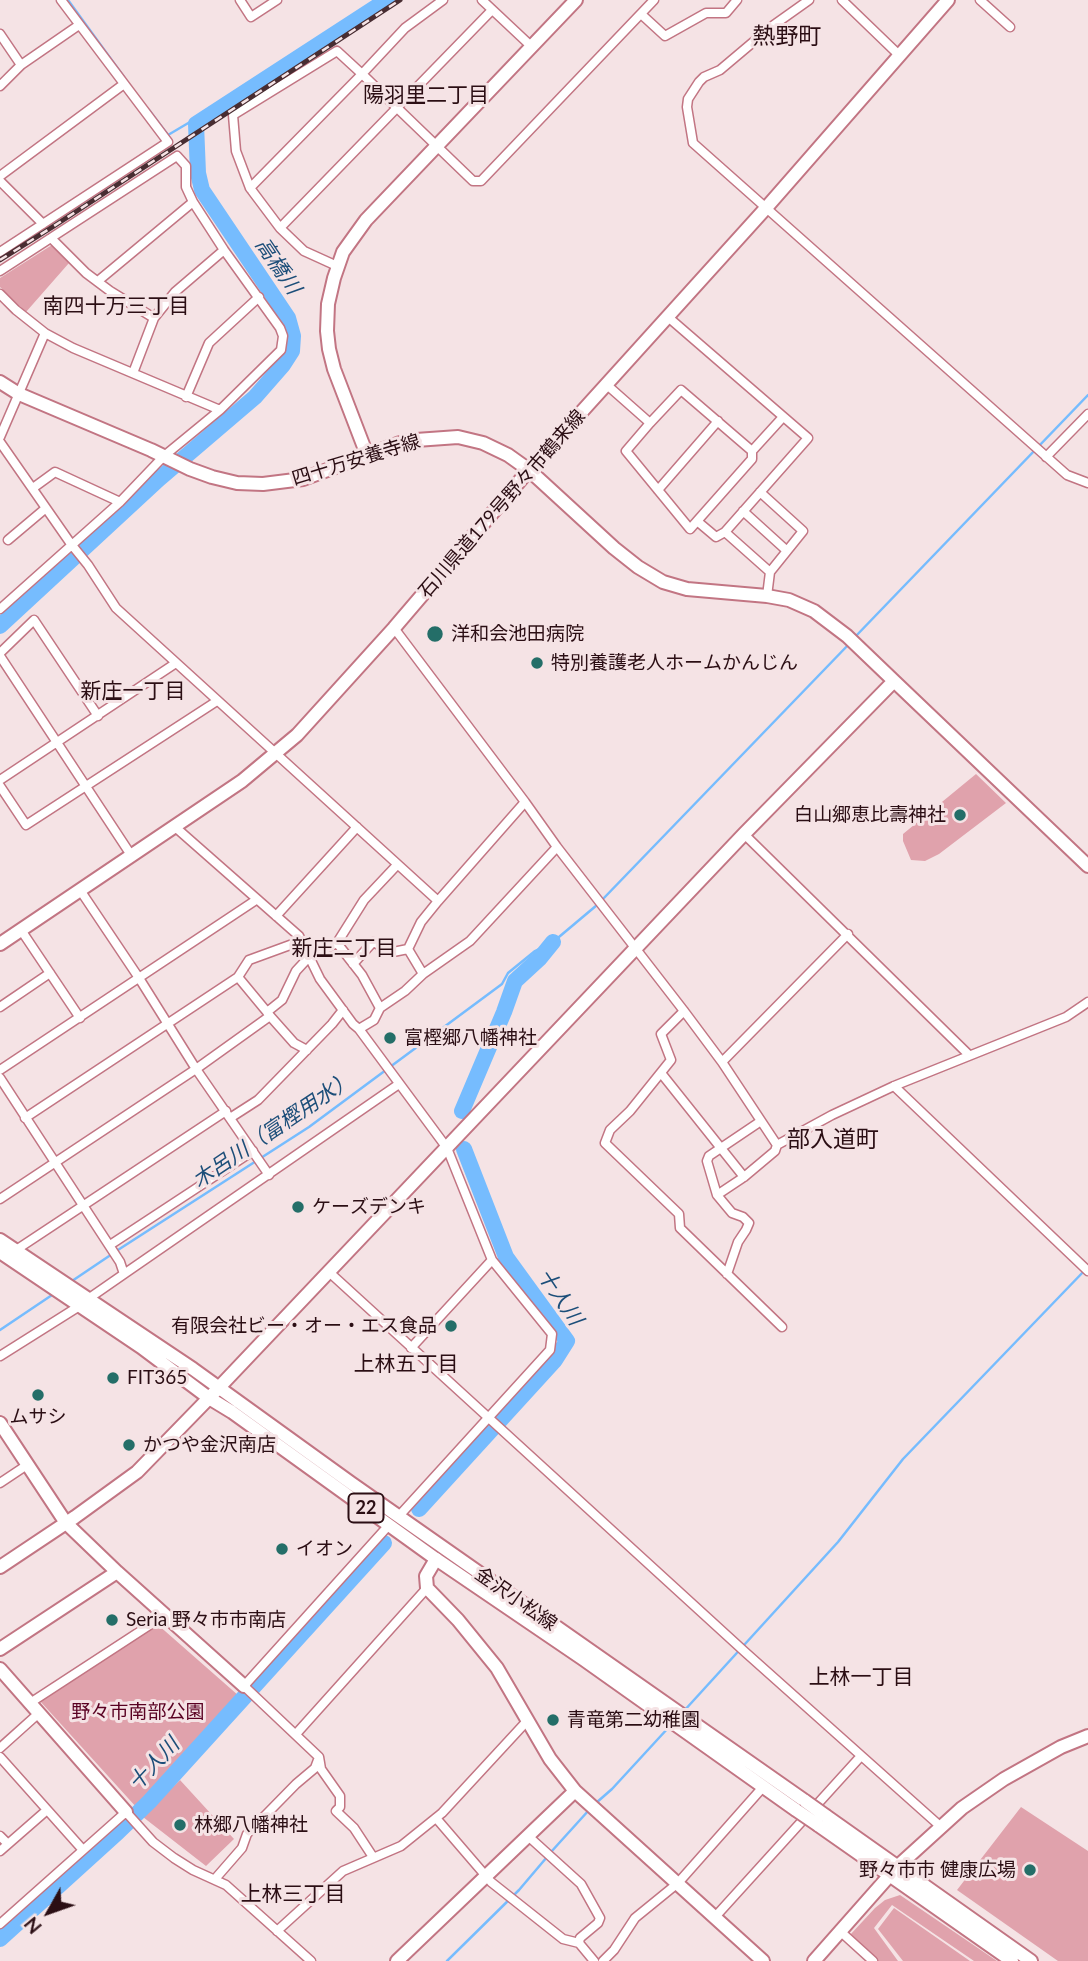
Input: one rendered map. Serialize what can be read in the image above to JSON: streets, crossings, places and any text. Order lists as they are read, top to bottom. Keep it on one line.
{"streets":{"street":["四十万安養寺線","石川県道179号野々市鶴来線","22","金沢小松線"]},"crossings":[["四十万安養寺線","石川県道179号野々市鶴来線"]],"districts":["熱野町","陽羽里二丁目","南四十万三丁目","新庄一丁目","新庄二丁目","部入道町","上林五丁目","上林一丁目","上林三丁目"],"water":["高橋川","木呂川（富樫用水）","十人川"],"parks":["野々市南部公園"],"places":["洋和会池田病院","特別養護老人ホームかんじん","白山郷恵比壽神社","富樫郷八幡神社","ケーズデンキ","有限会社ビー・オー・エス食品","FIT365","ムサシ","かつや金沢南店","イオン","Seria 野々市市南店","青竜第二幼稚園","林郷八幡神社","野々市市 健康広場"],"north":"bottom left"}
